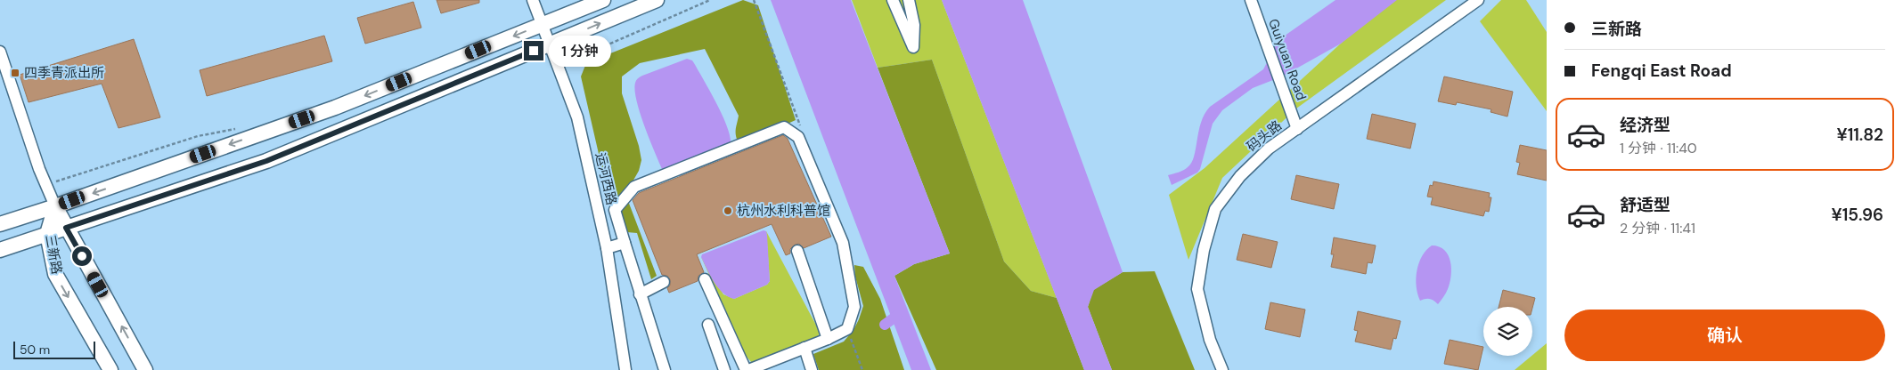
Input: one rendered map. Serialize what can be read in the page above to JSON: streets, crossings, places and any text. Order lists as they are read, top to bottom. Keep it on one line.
{"streets":{"main road":["三新路"],"street":["Guiyuan Road","码头路","运河西路"]},"crossings":[["Guiyuan Road","码头路"]],"places":{"transit":["四季青派出所"],"other":["杭州水利科普馆"]},"scale_bar":"50 m","page":{"banner":["三新路","Fengqi East Road"],"bubble":"1 分钟","list":[{"name":"经济型","note":"1 分钟 · 11:40","value":"¥11.82"},{"name":"舒适型","note":"2 分钟 · 11:41","value":"¥15.96"}],"buttons":"确认","scale":"50 m"}}
